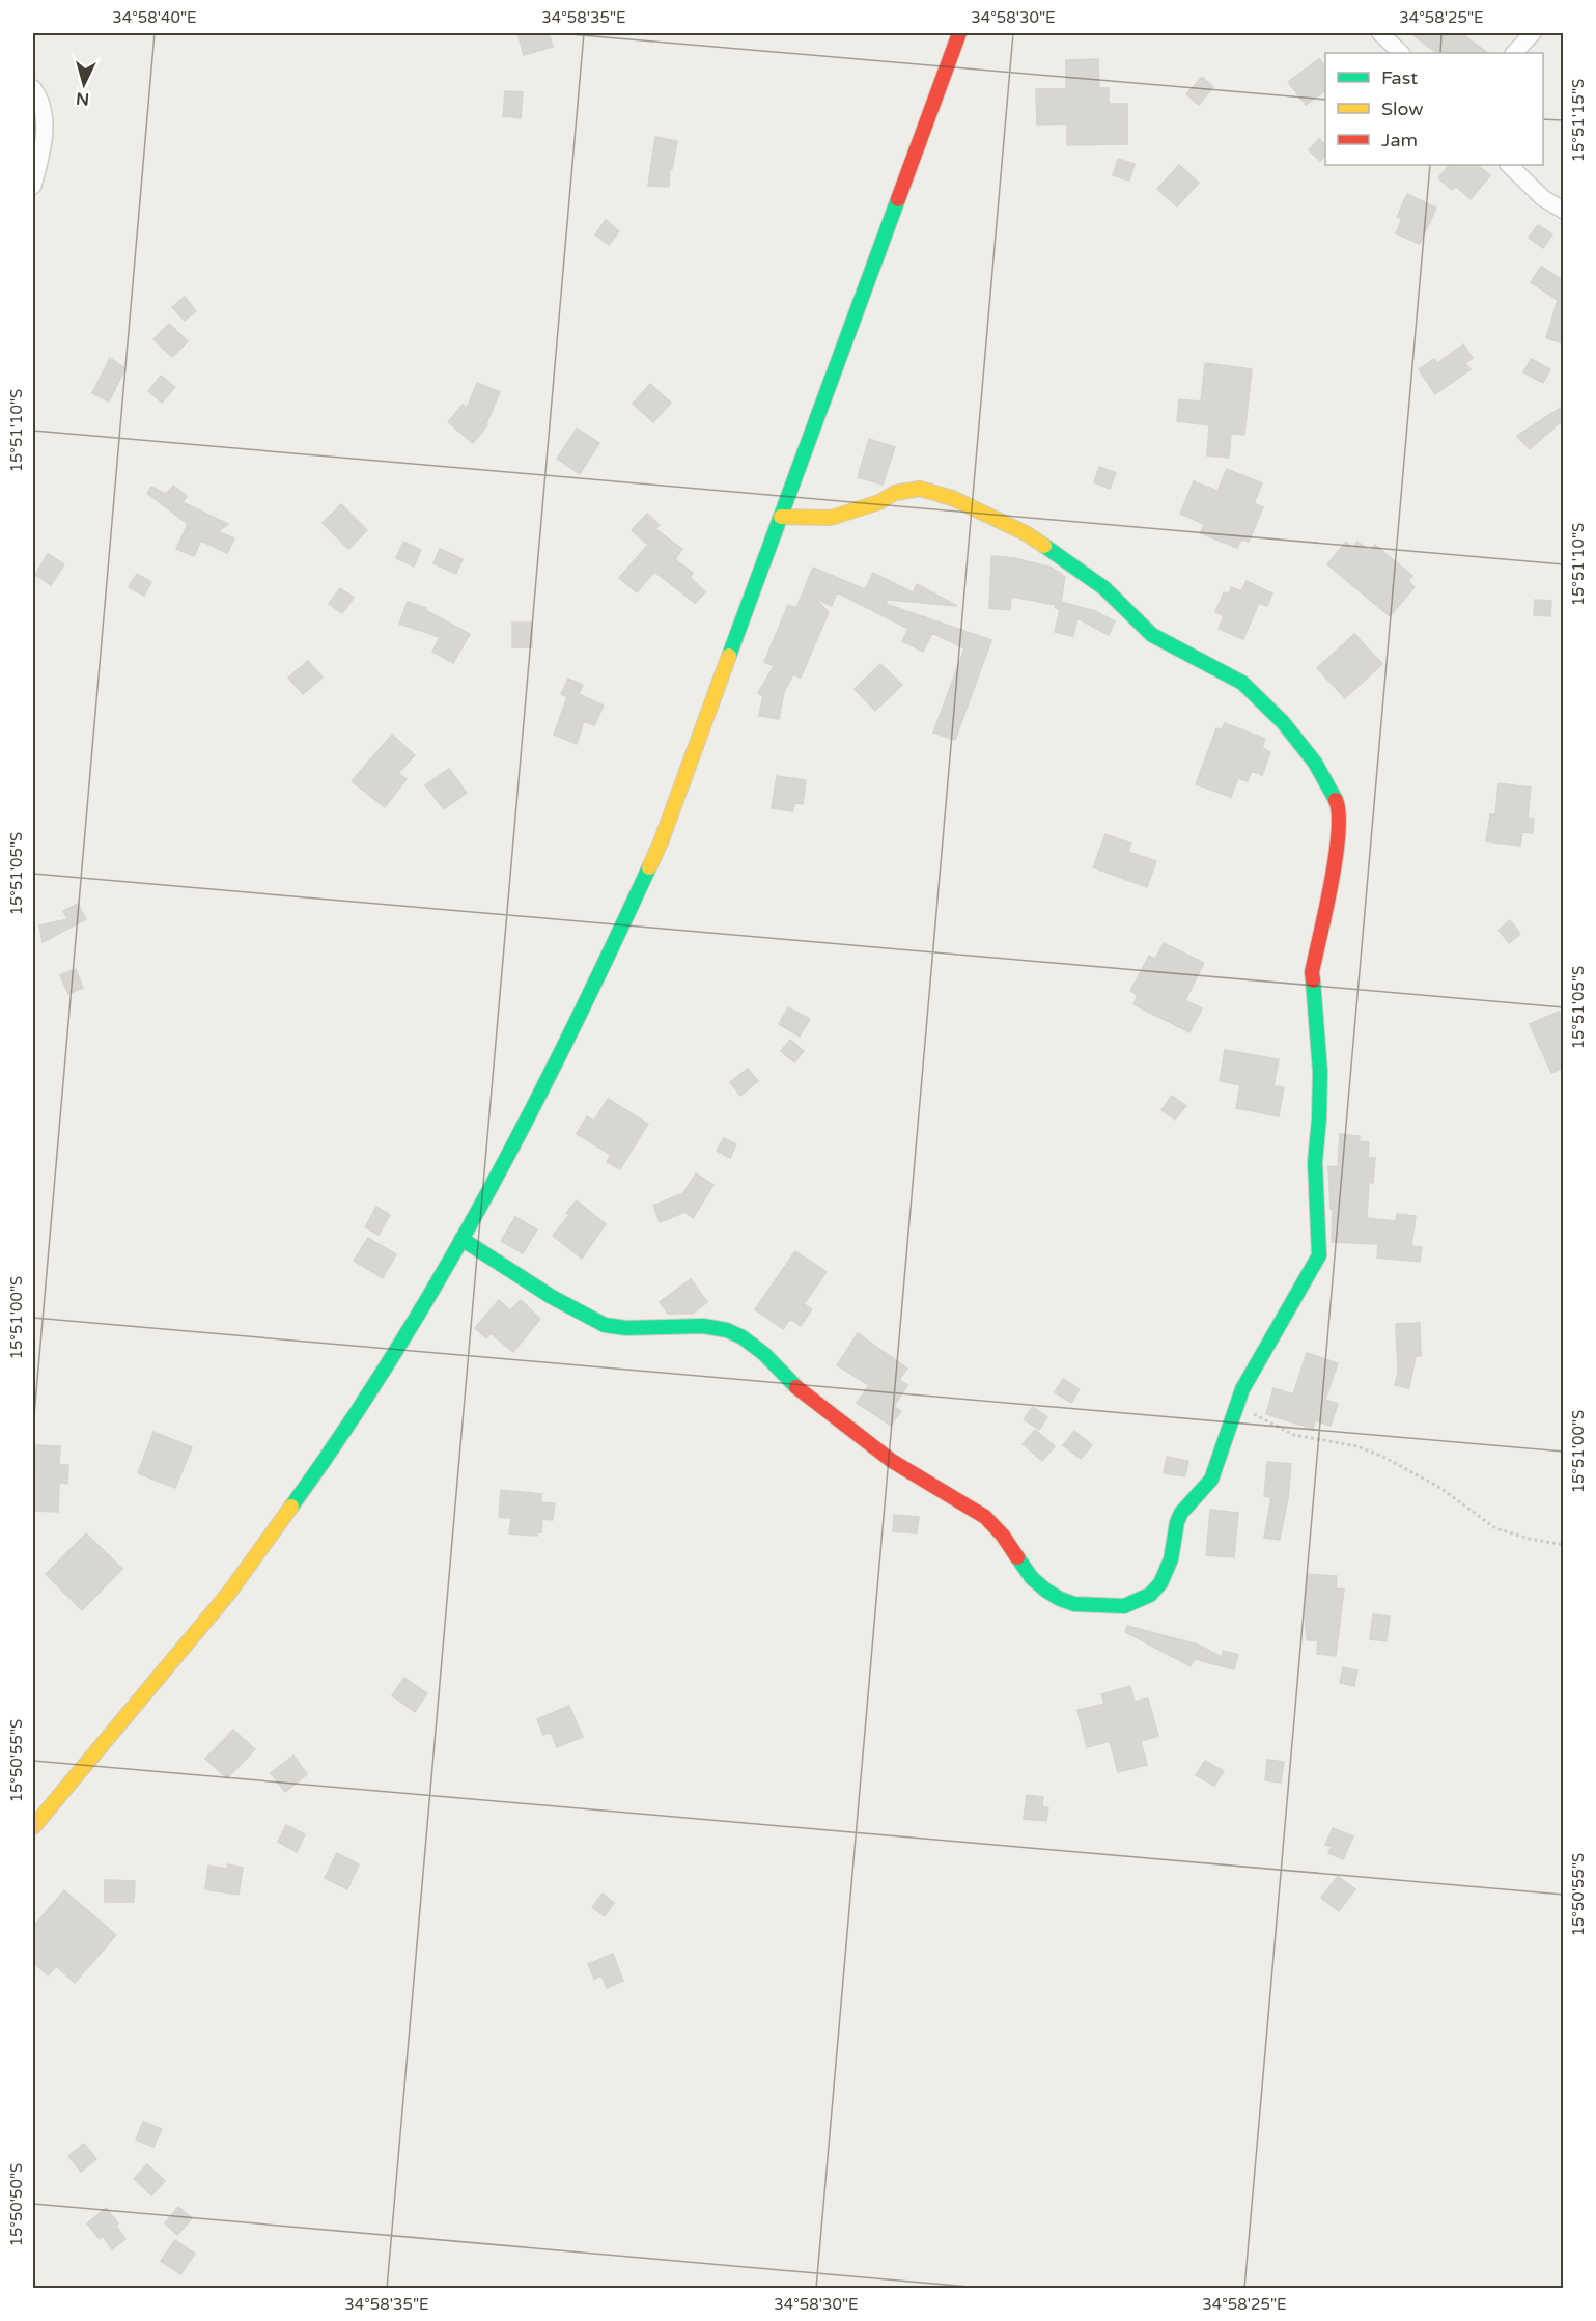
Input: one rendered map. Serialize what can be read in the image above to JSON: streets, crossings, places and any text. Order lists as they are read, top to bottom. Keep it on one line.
{"legend":["Fast","Slow","Jam"],"north":"bottom","coordinates":["34°58'40\"E","34°58'35\"E","34°58'30\"E","34°58'25\"E","15°51'15\"S","15°51'10\"S","15°51'05\"S","15°51'00\"S","15°50'55\"S","15°50'50\"S"]}
